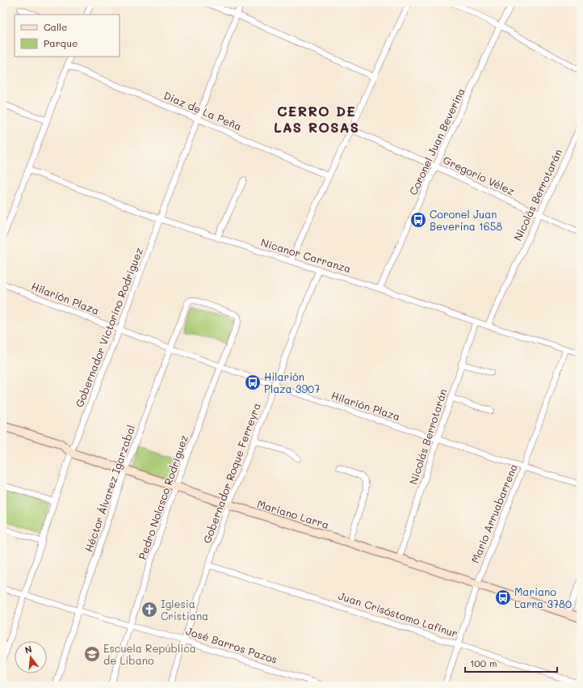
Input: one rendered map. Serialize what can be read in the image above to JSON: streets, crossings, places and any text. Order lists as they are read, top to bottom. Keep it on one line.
{"streets":{"main road":["Mariano Larra"],"street":["Díaz de La Peña","Coronel Juan Beverina","Gregorio Vélez","Nicolás Berrotarán","Nicanor Carranza","Hilarión Plaza","Gobernador Victorino Rodríguez","Gobernador Roque Ferreyra","Héctor Álvarez Igarzabal","Pedro Nolasco Rodríguez","Mario Arruabarrena","Juan Crisóstomo Lafinur","José Barros Pazos"]},"crossings":[["Díaz de La Peña","Gobernador Victorino Rodríguez"],["Coronel Juan Beverina","Gregorio Vélez"],["Coronel Juan Beverina","Nicanor Carranza"],["Gregorio Vélez","Nicolás Berrotarán"],["Nicolás Berrotarán","Nicanor Carranza"],["Nicolás Berrotarán","Hilarión Plaza"],["Nicolás Berrotarán","Mariano Larra"],["Nicanor Carranza","Gobernador Victorino Rodríguez"],["Nicanor Carranza","Gobernador Roque Ferreyra"],["Nicanor Carranza","Mario Arruabarrena"],["Hilarión Plaza","Gobernador Victorino Rodríguez"],["Hilarión Plaza","Gobernador Roque Ferreyra"],["Hilarión Plaza","Héctor Álvarez Igarzabal"],["Hilarión Plaza","Pedro Nolasco Rodríguez"],["Hilarión Plaza","Mario Arruabarrena"],["Gobernador Victorino Rodríguez","Mariano Larra"],["Gobernador Victorino Rodríguez","José Barros Pazos"],["Gobernador Roque Ferreyra","Mariano Larra"],["Gobernador Roque Ferreyra","Juan Crisóstomo Lafinur"],["Gobernador Roque Ferreyra","José Barros Pazos"],["Héctor Álvarez Igarzabal","Pedro Nolasco Rodríguez"],["Héctor Álvarez Igarzabal","Mariano Larra"],["Héctor Álvarez Igarzabal","José Barros Pazos"],["Pedro Nolasco Rodríguez","Mariano Larra"],["Pedro Nolasco Rodríguez","José Barros Pazos"],["Mario Arruabarrena","Mariano Larra"],["Mario Arruabarrena","Juan Crisóstomo Lafinur"]],"districts":["CERRO DE LAS ROSAS"],"places":{"bus stop":["Coronel Juan Beverina 1658","Hilarión Plaza 3907","Mariano Larra 3780"],"church":["Iglesia Cristiana"],"school or university":["Escuela República de Líbano"]},"legend":["Calle","Parque"],"scale_bar":"100 m","north":"top"}
